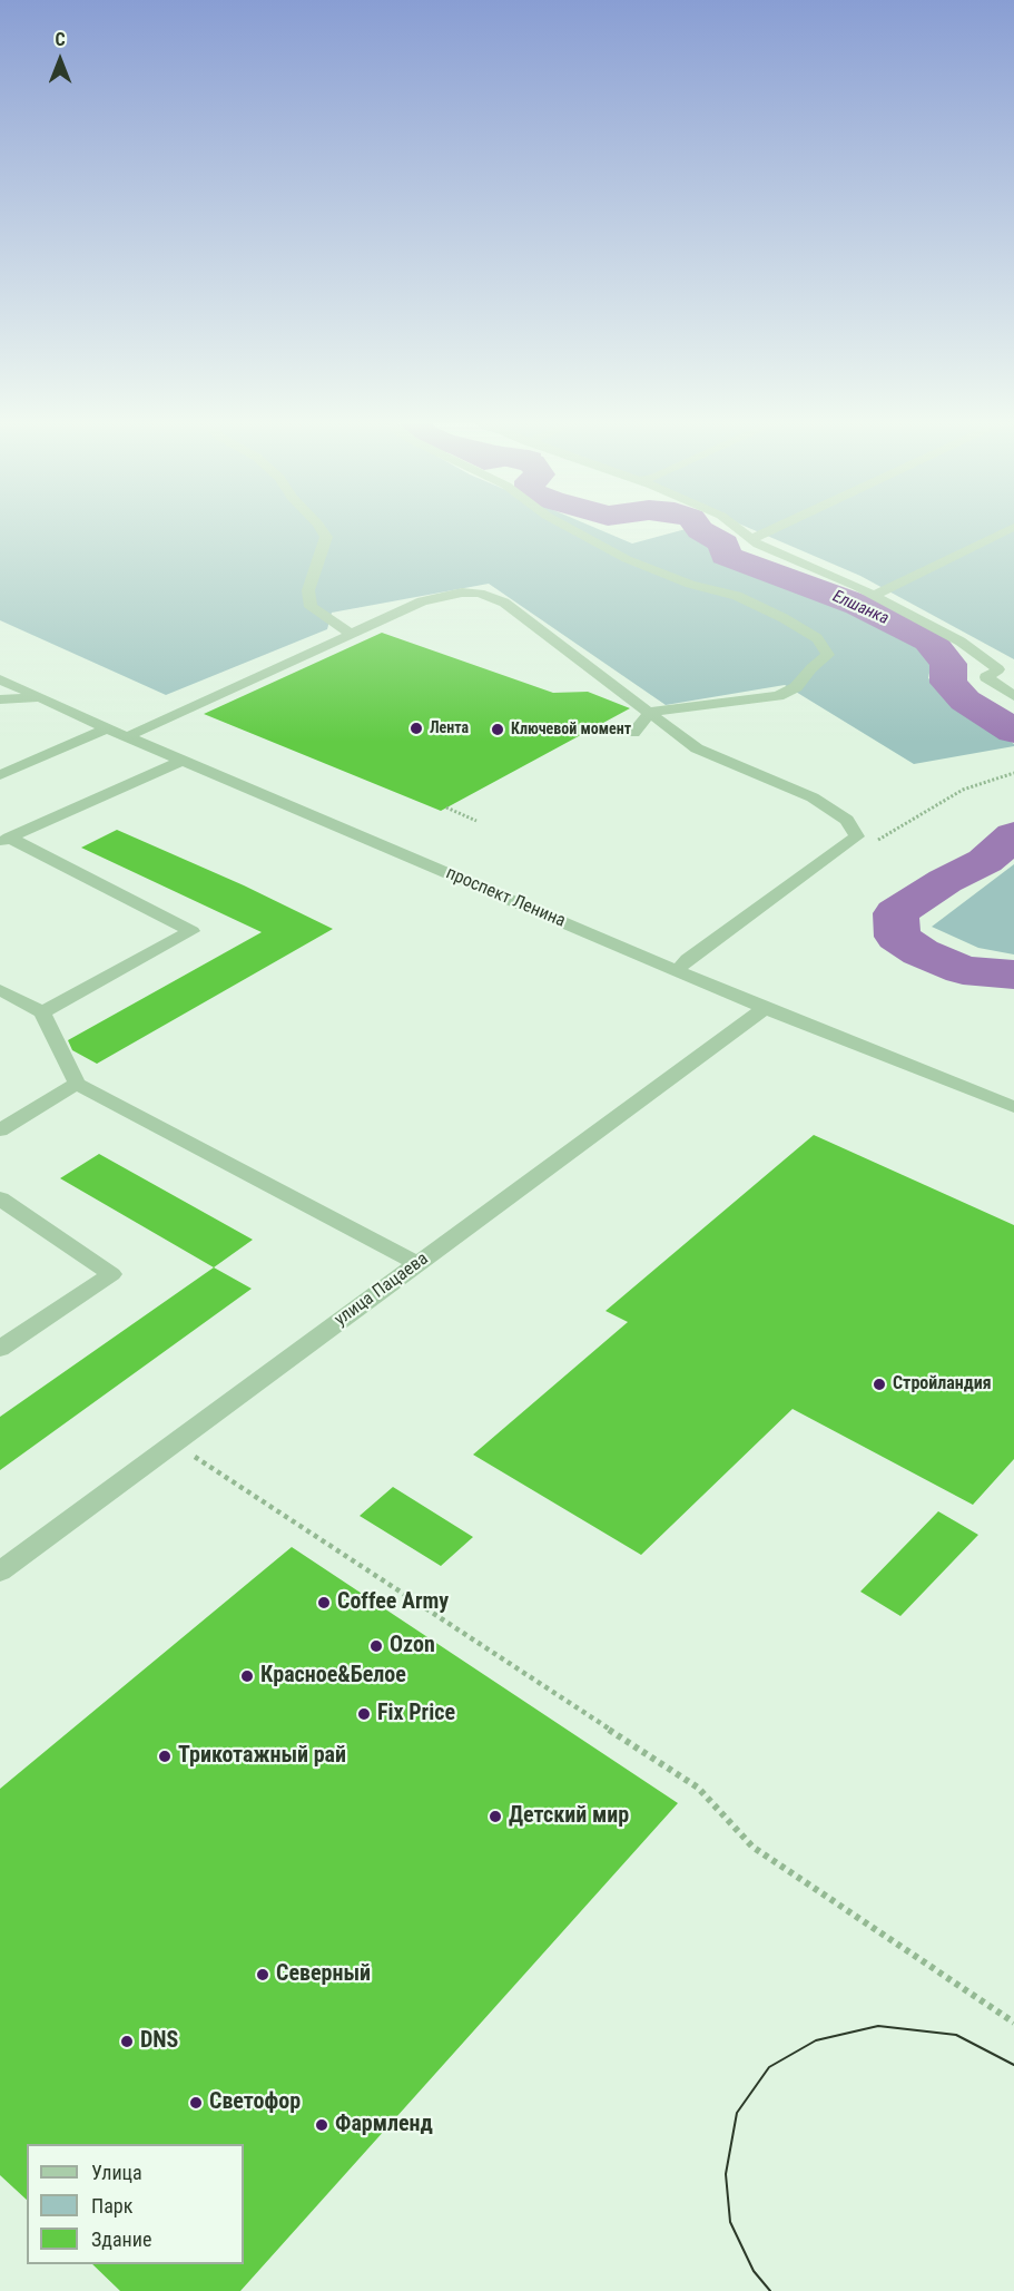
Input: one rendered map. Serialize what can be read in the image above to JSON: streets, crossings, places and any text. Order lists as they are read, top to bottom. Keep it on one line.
{"streets":{"street":["проспект Ленина","улица Пацаева"]},"crossings":[["проспект Ленина","улица Пацаева"]],"water":["Елшанка"],"places":["Лента","Ключевой момент","Стройландия","Coffee Army","Ozon","Красное&Белое","Fix Price","Трикотажный рай","Детский мир","Северный","DNS","Светофор","Фармленд"],"legend":["Улица","Парк","Здание"],"north":"top"}
